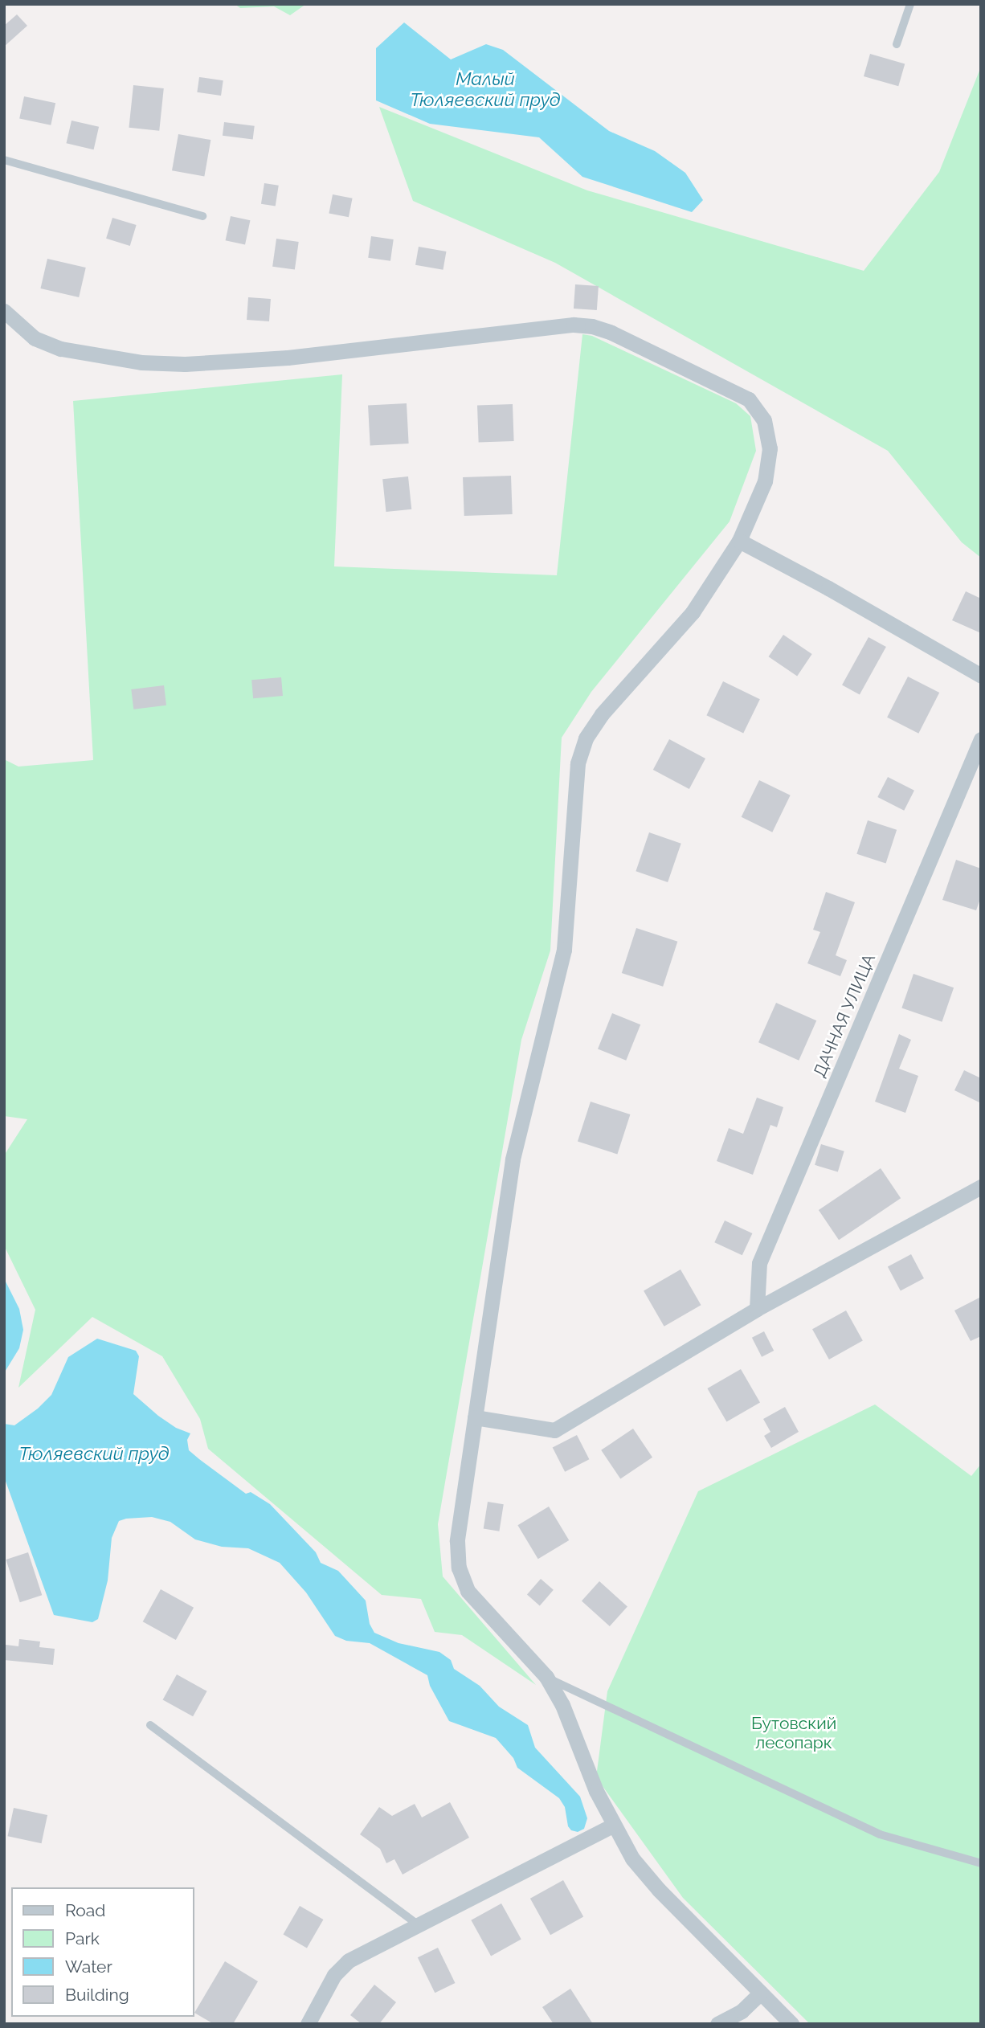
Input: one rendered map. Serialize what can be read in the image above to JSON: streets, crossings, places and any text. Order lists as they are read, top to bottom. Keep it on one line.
{"streets":{"street":["ДАЧНАЯ УЛИЦА"]},"water":["Малый Тюляевский пруд","Тюляевский пруд"],"parks":["Бутовский лесопарк"],"legend":["Road","Park","Water","Building"]}
